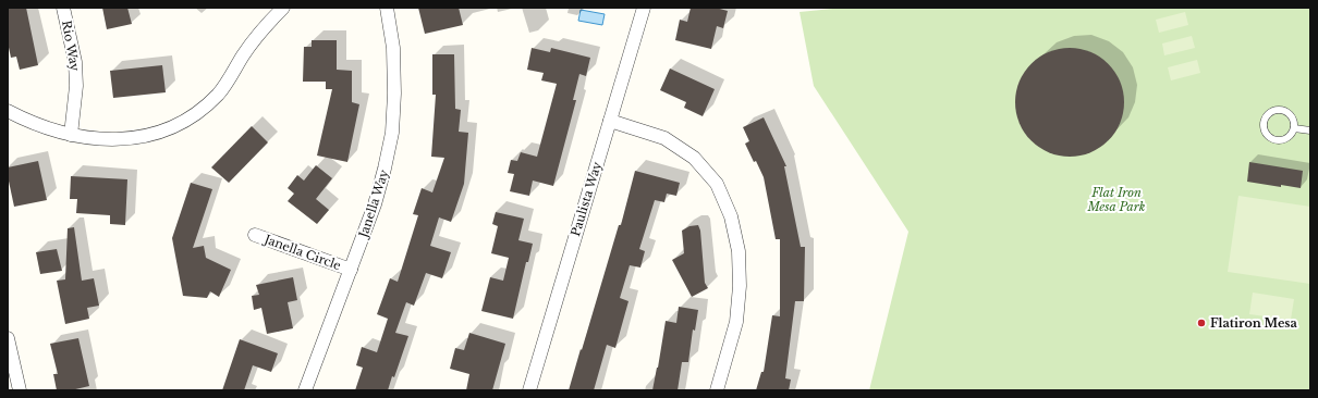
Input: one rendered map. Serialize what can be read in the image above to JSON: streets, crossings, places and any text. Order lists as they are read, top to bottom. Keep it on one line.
{"streets":{"street":["Rio Way","Paulista Way","Janella Way","Janella Circle"]},"crossings":[["Janella Way","Janella Circle"]],"parks":["Flat Iron Mesa Park"],"places":["Flatiron Mesa"]}
